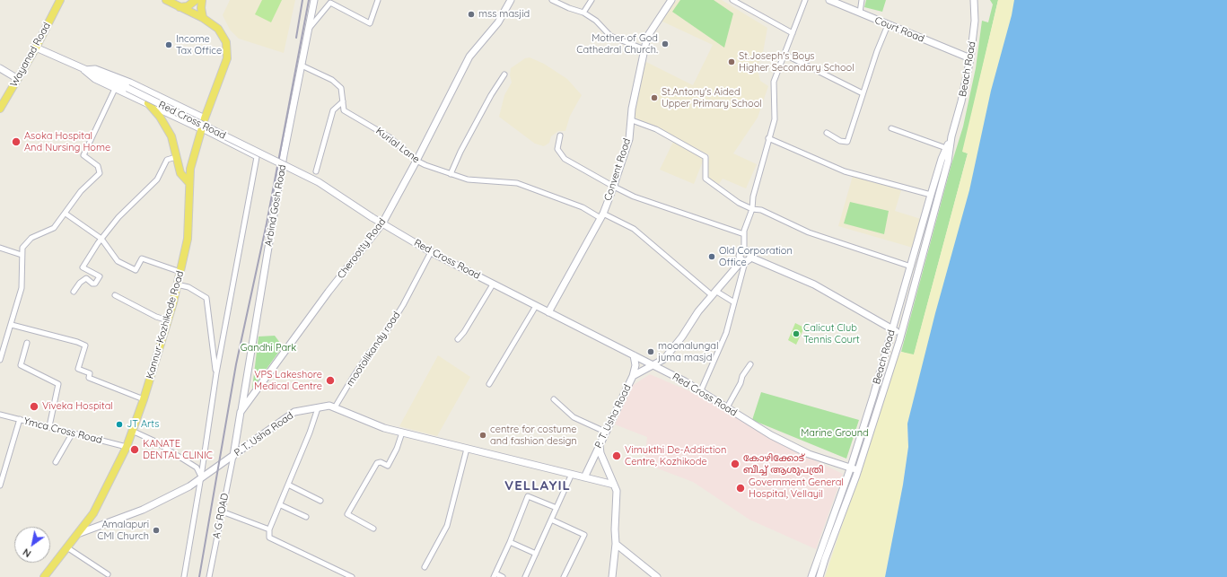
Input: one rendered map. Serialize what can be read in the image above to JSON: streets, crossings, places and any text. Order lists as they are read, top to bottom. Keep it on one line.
{"streets":{"main road":["Wayanad Road","Kannur-Kozhikode Road"],"street":["Court Road","Beach Road","Red Cross Road","Kurial Lane","Convent Road","Arbind Gosh Road","Cherootty Road","mootolikandy road","P. T. Usha Road","Ymca Cross Road","A G ROAD"]},"crossings":[["Court Road","Beach Road"],["Wayanad Road","Red Cross Road"],["Beach Road","Red Cross Road"],["Red Cross Road","Convent Road"],["Red Cross Road","Cherootty Road"],["Red Cross Road","mootolikandy road"],["Red Cross Road","P. T. Usha Road"],["Kurial Lane","Convent Road"],["Kurial Lane","Arbind Gosh Road"],["Kurial Lane","Cherootty Road"],["Kurial Lane","P. T. Usha Road"],["Arbind Gosh Road","Cherootty Road"],["Cherootty Road","P. T. Usha Road"],["Cherootty Road","A G ROAD"],["Kannur-Kozhikode Road","P. T. Usha Road"],["Kannur-Kozhikode Road","Ymca Cross Road"],["mootolikandy road","P. T. Usha Road"],["P. T. Usha Road","A G ROAD"]],"districts":["VELLAYIL"],"parks":["Gandhi Park","Marine Ground"],"places":["mss masjid","Mother of God Cathedral Church.","Income Tax Office","St.Joseph's Boys Higher Secondary School","St.Antony's Aided Upper Primary School","Asoka Hospital And Nursing Home","Old Corporation Office","Calicut Club Tennis Court","moonalungal juma masjd","VPS Lakeshore Medical Centre","Viveka Hospital","JT Arts","centre for costume and fashion design","KANATE DENTAL CLINIC","Vimukthi De-Addiction Centre, Kozhikode","കോഴിക്കോട് ബീച്ച് ആശുപത്രി","Government General Hospital, Vellayil","Amalapuri CMI Church"],"north":"bottom left"}
